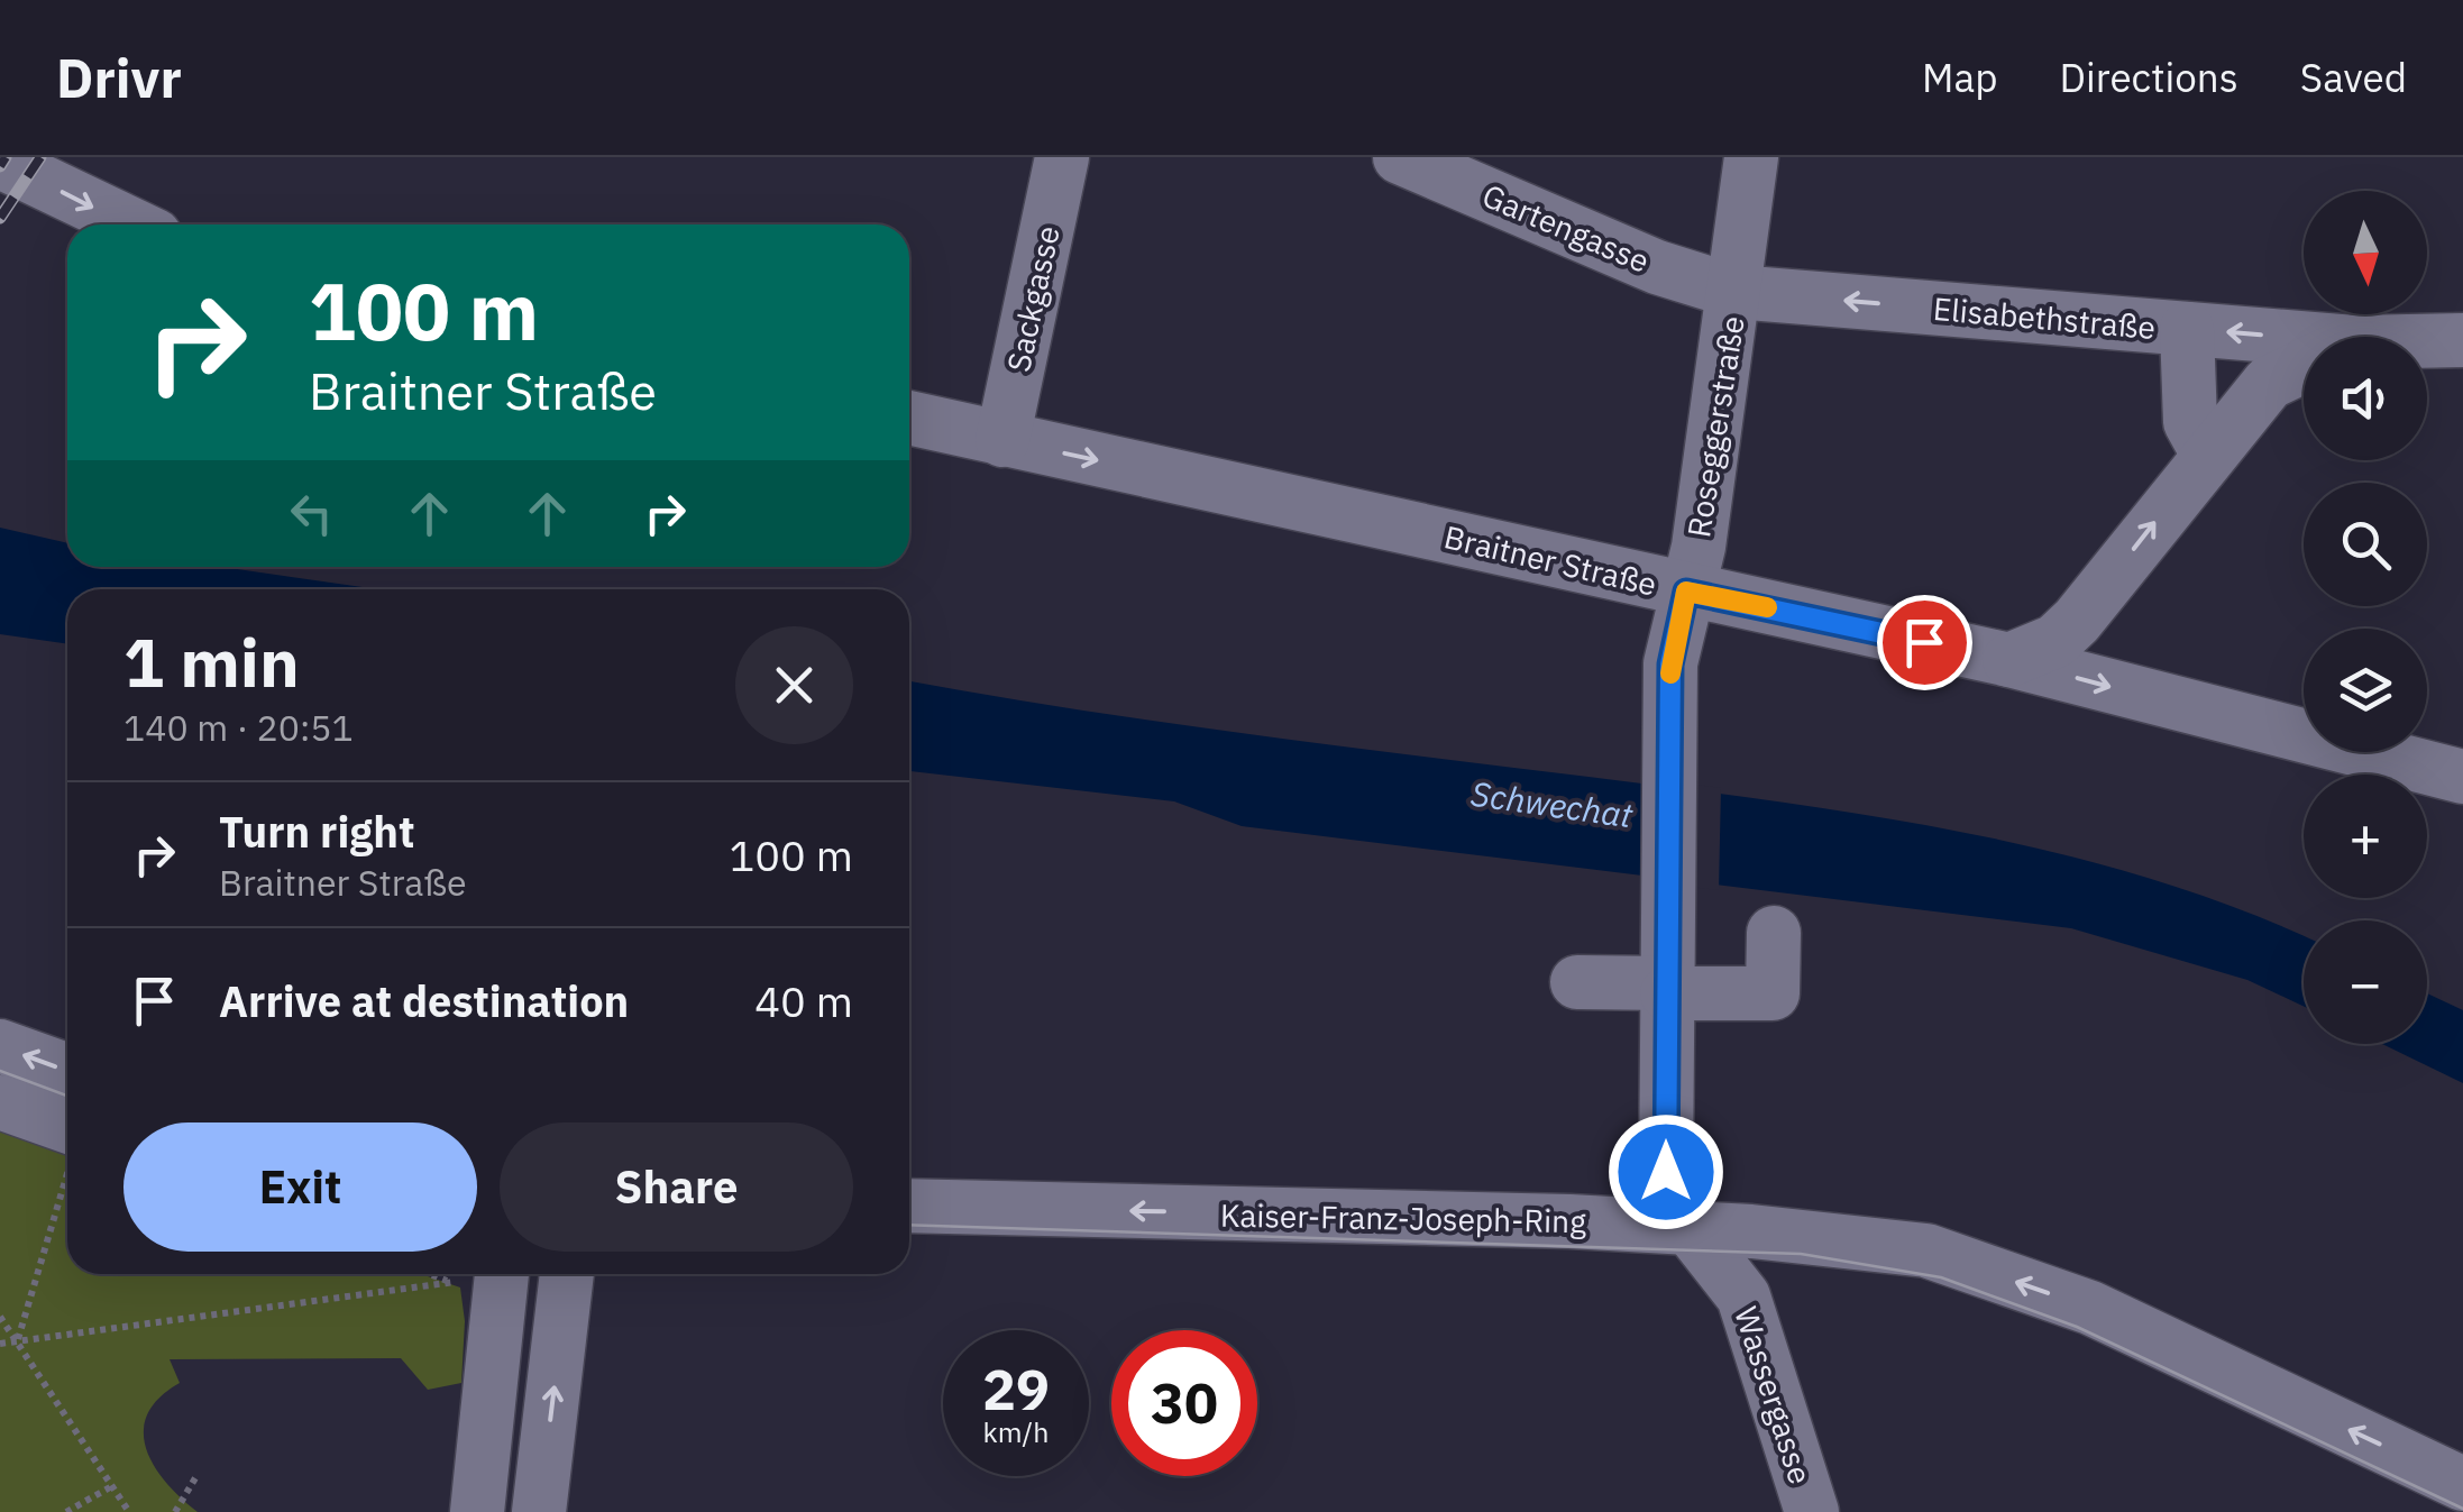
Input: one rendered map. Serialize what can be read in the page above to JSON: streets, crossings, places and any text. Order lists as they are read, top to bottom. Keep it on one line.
{"streets":{"street":["Gartengasse","Sackgasse","Elisabethstraße","Roseggerstraße","Braitner Straße","Kaiser-Franz-Joseph-Ring","Wassergasse"]},"crossings":[["Gartengasse","Elisabethstraße"],["Gartengasse","Roseggerstraße"],["Sackgasse","Braitner Straße"],["Elisabethstraße","Roseggerstraße"],["Elisabethstraße","Braitner Straße"],["Roseggerstraße","Braitner Straße"],["Roseggerstraße","Kaiser-Franz-Joseph-Ring"],["Roseggerstraße","Wassergasse"],["Kaiser-Franz-Joseph-Ring","Wassergasse"]],"one_way":["Braitner Straße","Kaiser-Franz-Joseph-Ring"],"water":["Schwechat"],"north":"bottom","page":{"header":"Drivr","nav":["Map","Directions","Saved"],"map_buttons":["+","−"],"turn":["100 m","Braitner Straße"],"heading":["1 min","140 m · 20:51"],"list":[{"name":"Turn right","note":"Braitner Straße","value":"100 m"},{"name":"Arrive at destination","value":"40 m"}],"buttons":["Exit","Share"],"speed":"29 km/h","limit":"30"}}
